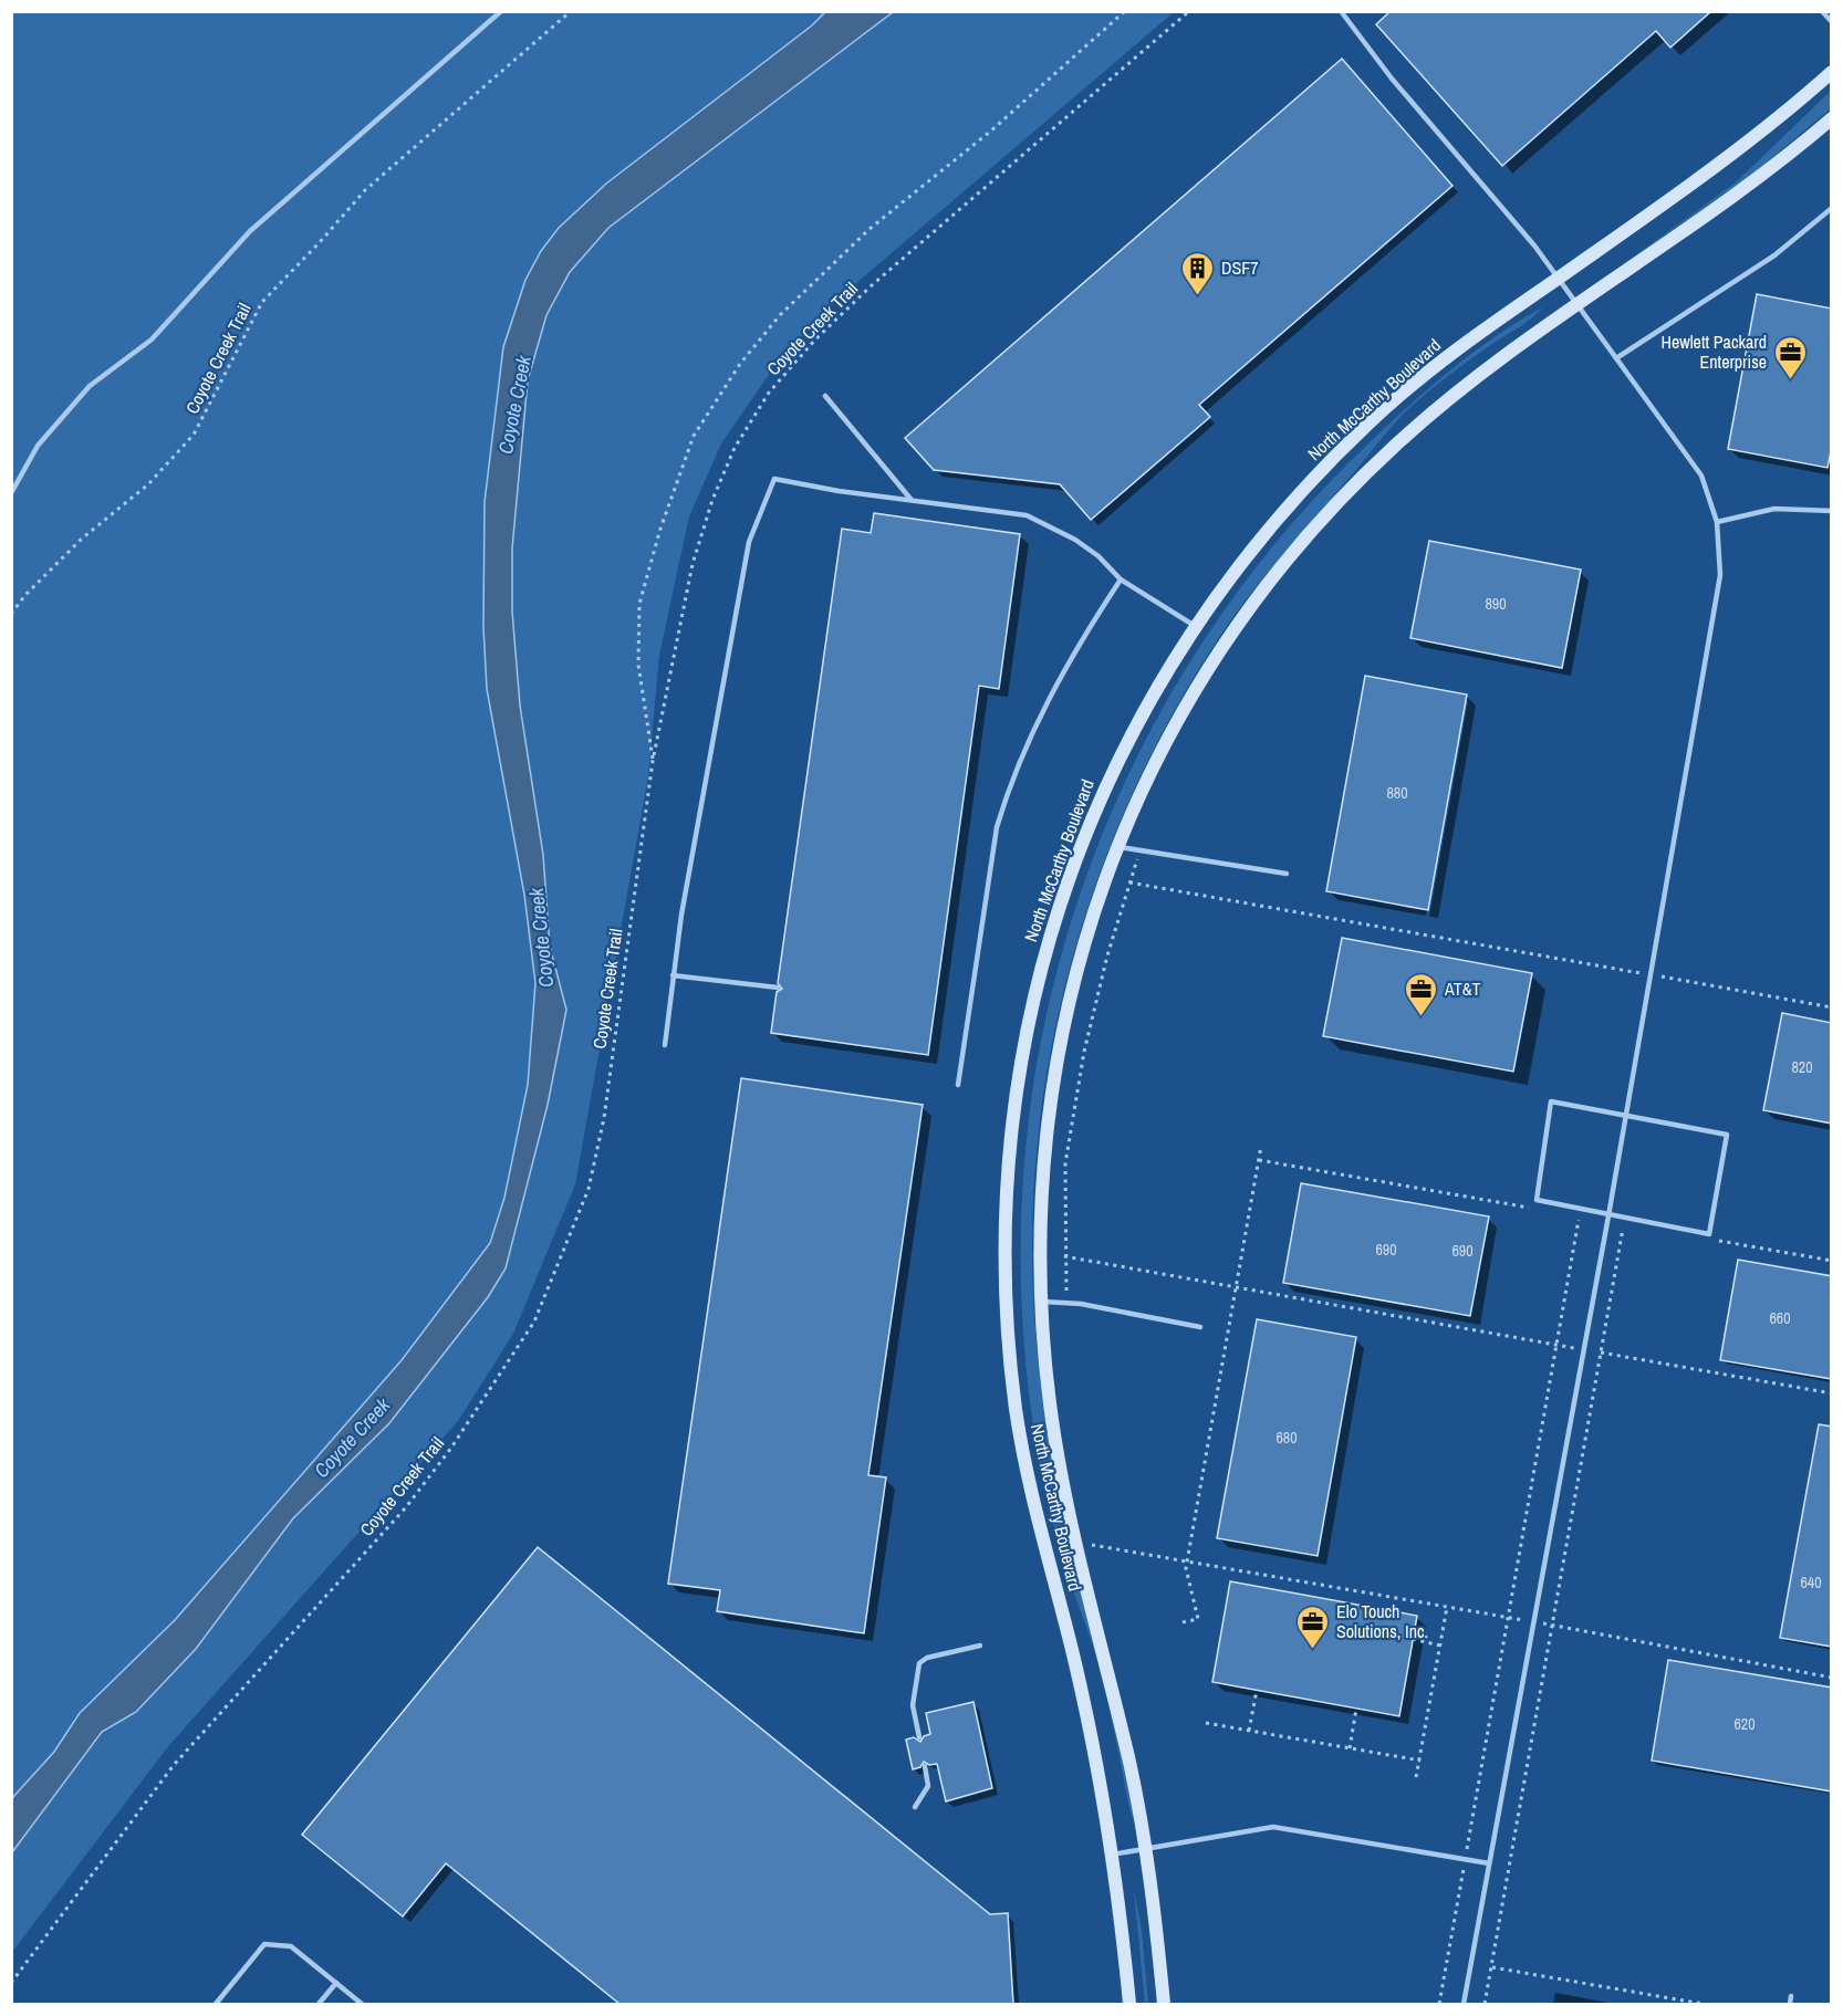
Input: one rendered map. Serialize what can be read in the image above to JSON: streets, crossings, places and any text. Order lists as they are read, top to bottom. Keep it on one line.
{"streets":{"main road":["North McCarthy Boulevard"],"path":["Coyote Creek Trail"]},"water":["Coyote Creek"],"places":{"building":["DSF7"],"office":["Hewlett Packard Enterprise","AT&T","Elo Touch Solutions, Inc."]},"house_numbers":["890","880","820","690","690","660","680","640","620"]}
